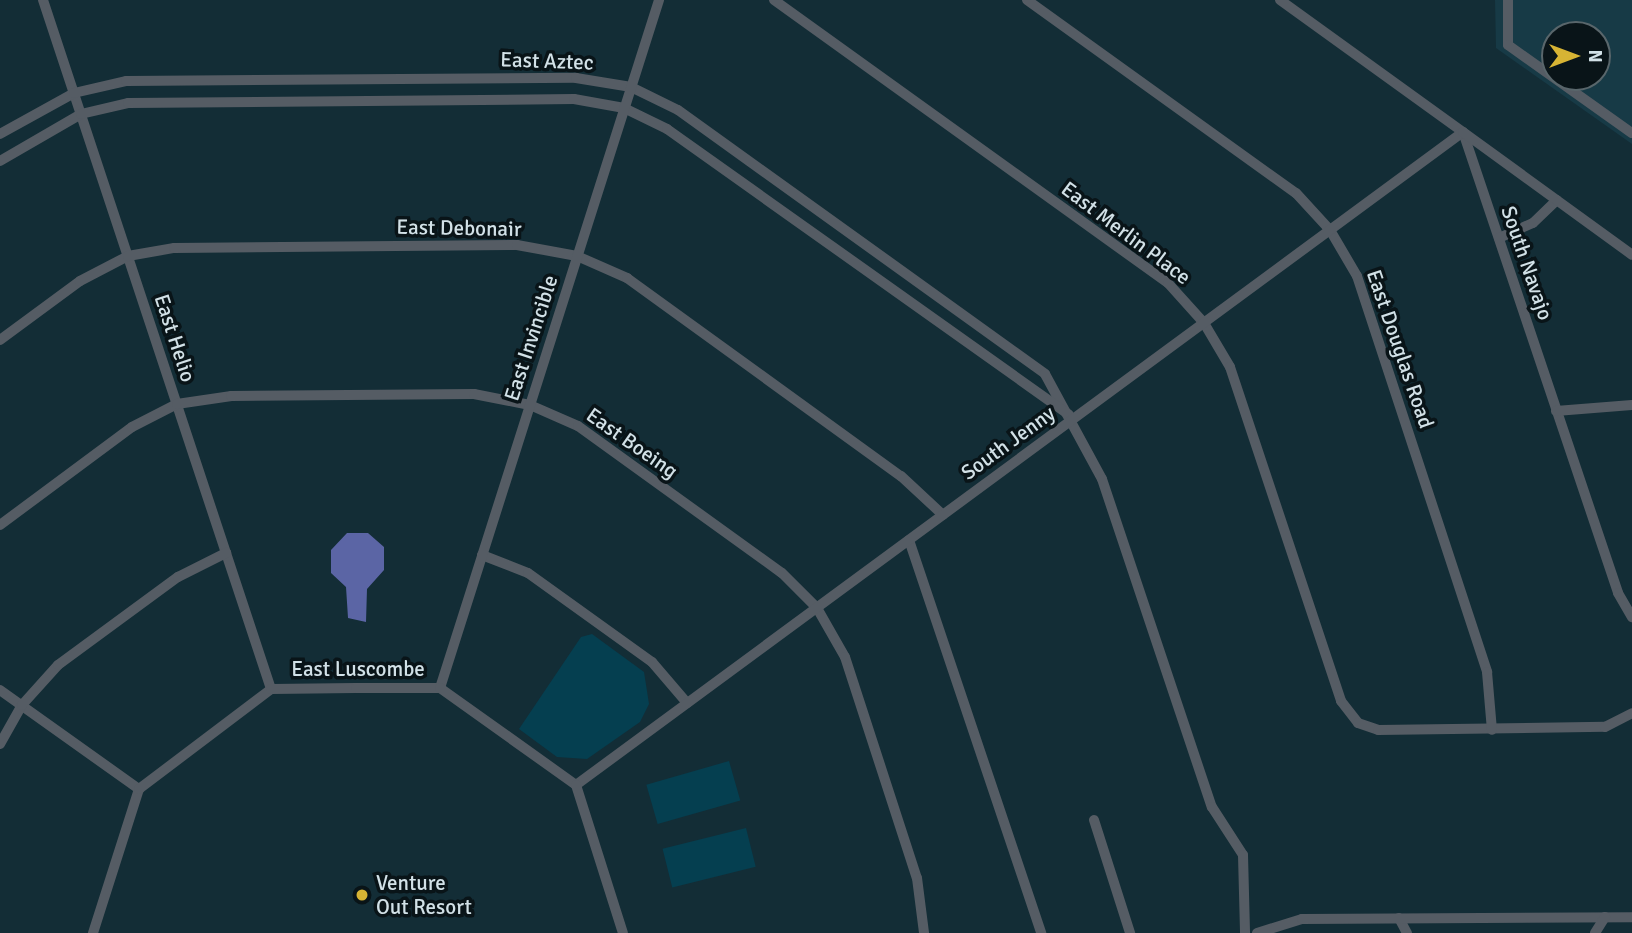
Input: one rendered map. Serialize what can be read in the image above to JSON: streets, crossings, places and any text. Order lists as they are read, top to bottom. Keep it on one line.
{"streets":{"lane":["East Aztec","East Debonair","East Merlin Place","South Navajo","East Helio","East Invincible","East Douglas Road","East Boeing","South Jenny","East Luscombe"]},"crossings":[["East Aztec","East Helio"],["East Aztec","East Invincible"],["East Aztec","South Jenny"],["East Debonair","East Helio"],["East Debonair","East Invincible"],["East Debonair","South Jenny"],["East Merlin Place","East Douglas Road"],["East Merlin Place","South Jenny"],["South Navajo","South Jenny"],["East Helio","East Boeing"],["East Helio","East Luscombe"],["East Invincible","East Boeing"],["East Invincible","East Luscombe"],["East Douglas Road","South Jenny"],["East Boeing","South Jenny"],["South Jenny","East Luscombe"]],"places":["Venture Out Resort"],"north":"right"}
